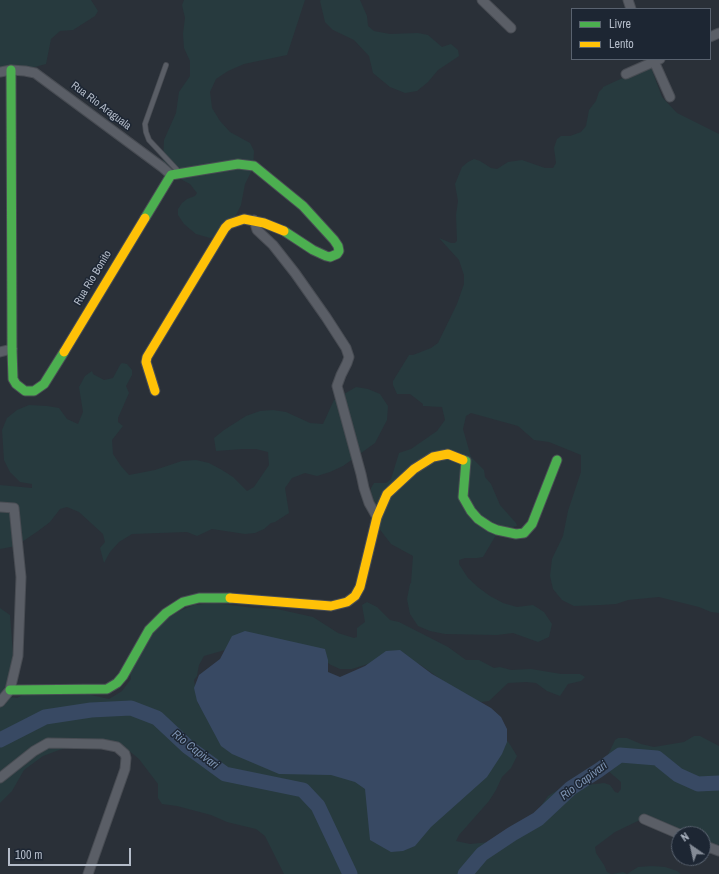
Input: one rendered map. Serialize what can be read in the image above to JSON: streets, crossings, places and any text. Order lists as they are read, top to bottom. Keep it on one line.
{"streets":{"street":["Rua Rio Araguala","Rua Rio Bonito"]},"crossings":[["Rua Rio Araguala","Rua Rio Bonito"]],"water":["Rio Capivari"],"legend":["Livre","Lento"],"scale_bar":"100 m","north":"top left"}
